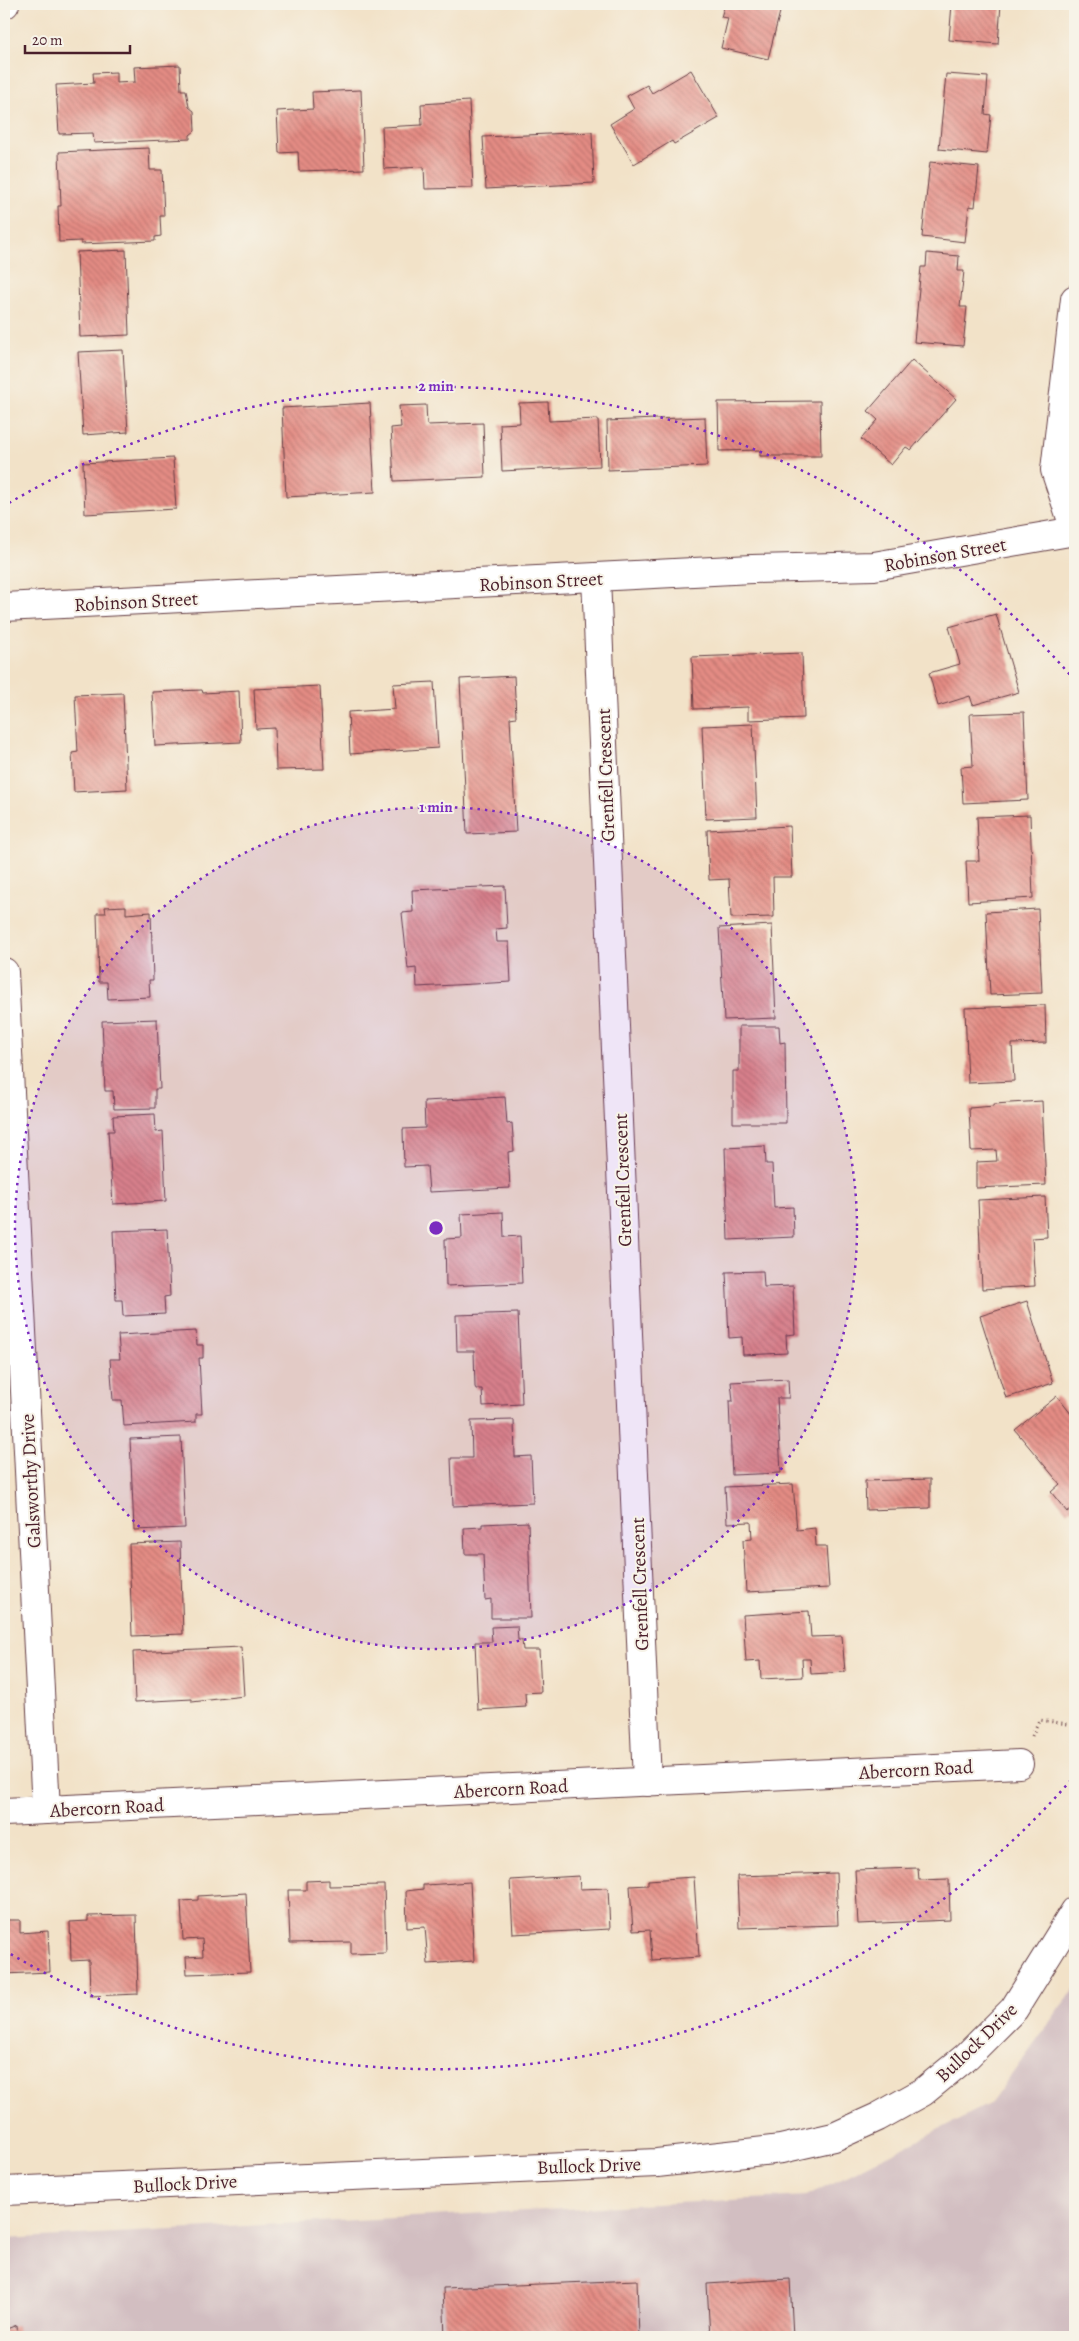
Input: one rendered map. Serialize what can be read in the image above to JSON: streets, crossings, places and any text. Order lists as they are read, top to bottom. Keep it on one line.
{"streets":{"street":["Robinson Street","Grenfell Crescent","Galsworthy Drive","Abercorn Road","Bullock Drive"]},"crossings":[["Robinson Street","Grenfell Crescent"],["Grenfell Crescent","Abercorn Road"],["Galsworthy Drive","Abercorn Road"]],"scale_bar":"20 m","rings":["2 min","1 min"]}
